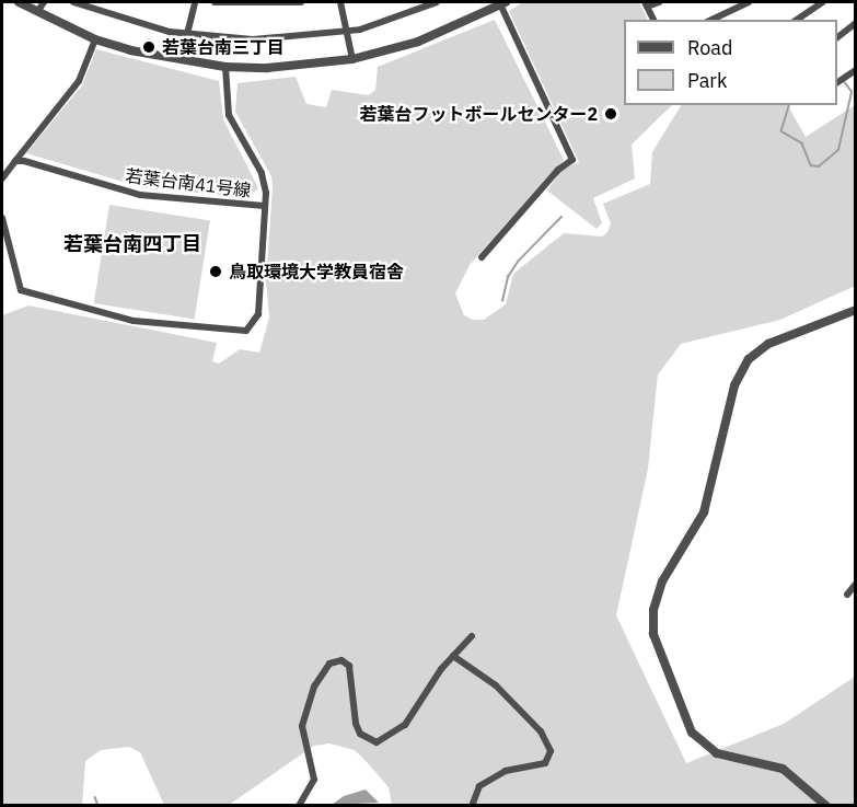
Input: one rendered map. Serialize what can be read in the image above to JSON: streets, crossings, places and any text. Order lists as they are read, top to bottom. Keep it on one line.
{"streets":{"street":["若葉台南41号線"]},"districts":["若葉台南四丁目"],"places":["若葉台南三丁目","若葉台フットボールセンター2","鳥取環境大学教員宿舎"],"legend":["Road","Park"]}
